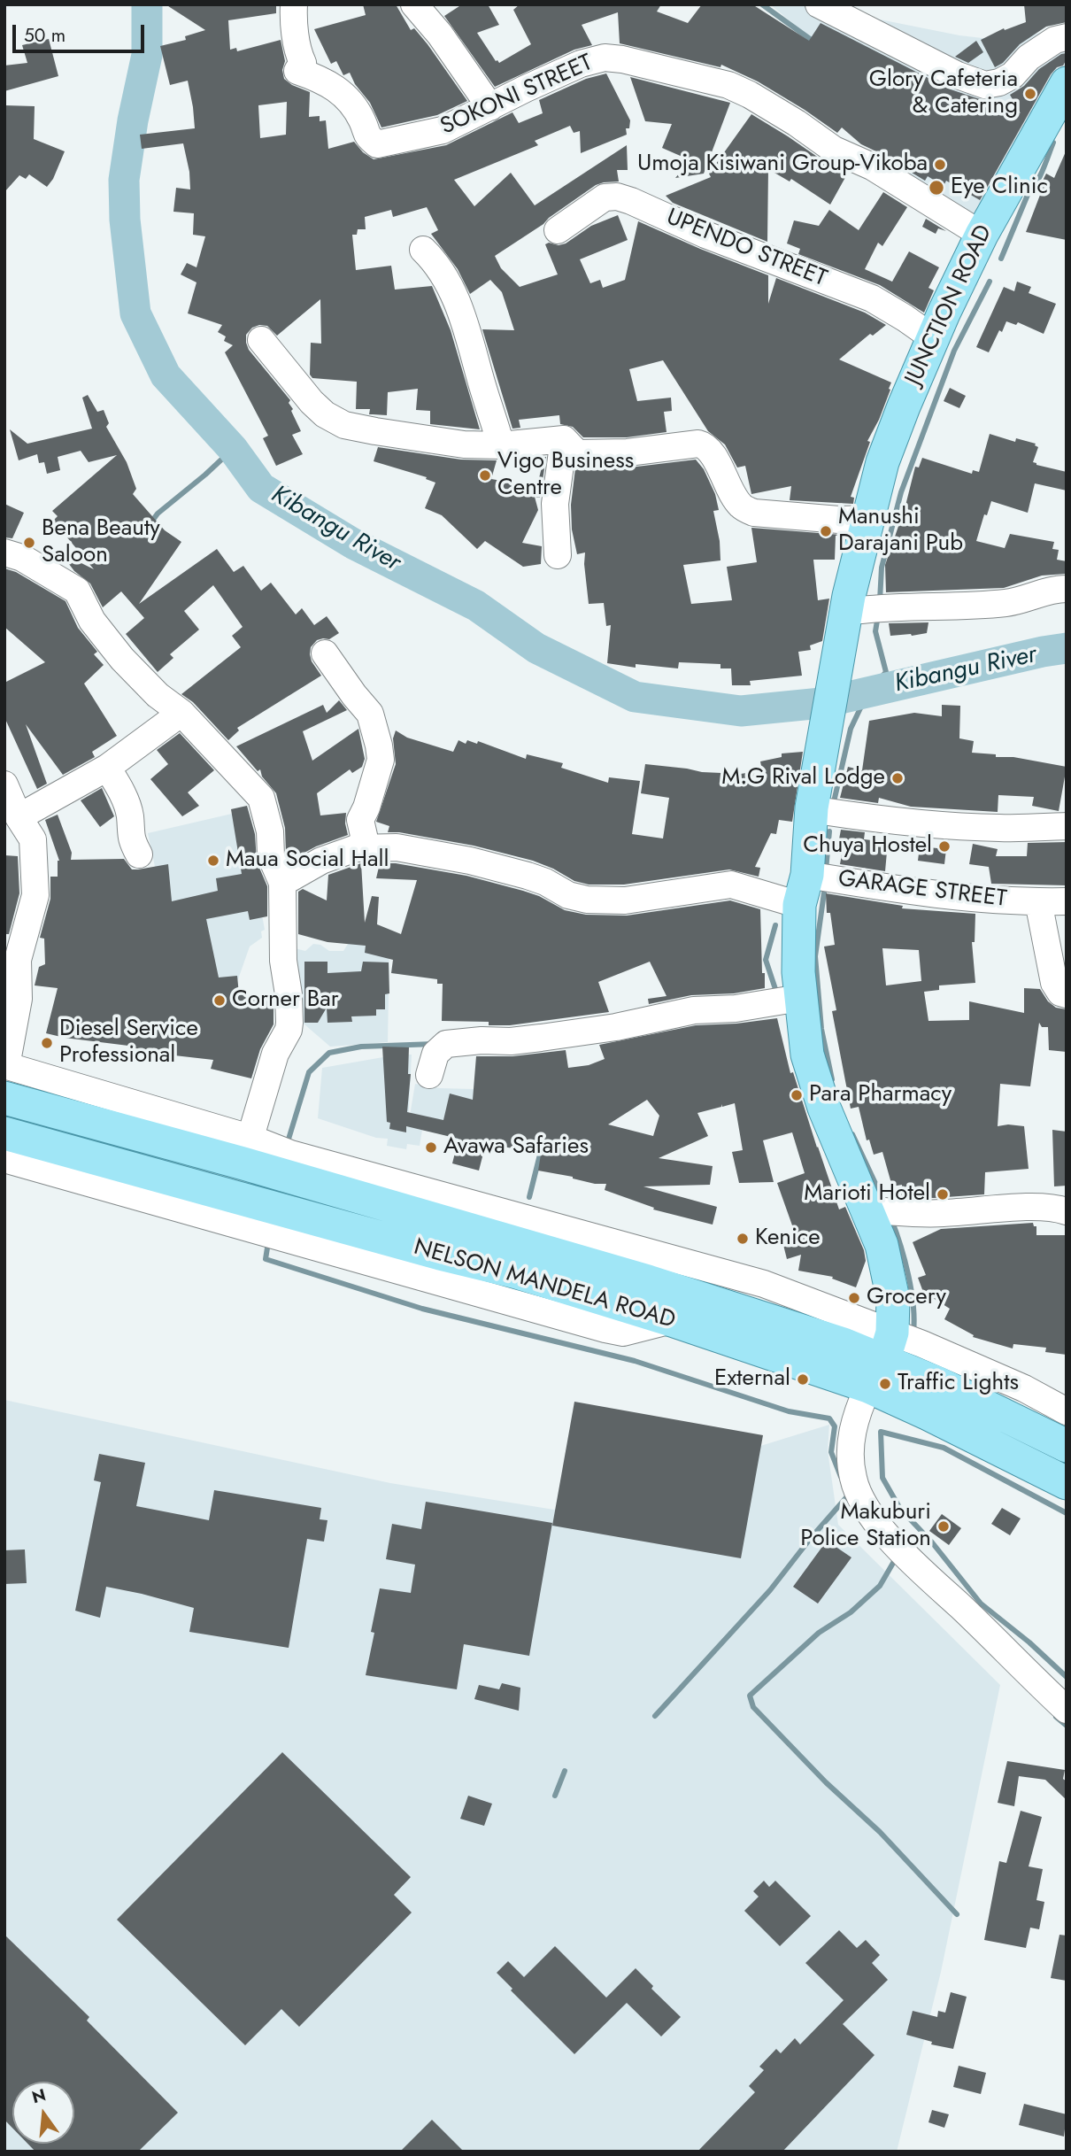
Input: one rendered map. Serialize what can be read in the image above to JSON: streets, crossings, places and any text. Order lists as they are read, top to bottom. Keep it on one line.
{"streets":{"main road":["JUNCTION ROAD","NELSON MANDELA ROAD"],"street":["SOKONI STREET","UPENDO STREET","GARAGE STREET"]},"crossings":[["SOKONI STREET","JUNCTION ROAD"],["UPENDO STREET","JUNCTION ROAD"]],"water":["Kibangu River"],"places":["Glory Cafeteria & Catering","Umoja Kisiwani Group-Vikoba","Eye Clinic","Vigo Business Centre","Manushi Darajani Pub","Bena Beauty Saloon","M.G Rival Lodge","Chuya Hostel","Maua Social Hall","Corner Bar","Diesel Service Professional","Para Pharmacy","Avawa Safaries","Marioti Hotel","Kenice","Grocery","External","Traffic Lights","Makuburi Police Station"],"scale_bar":"50 m","north":"top"}
